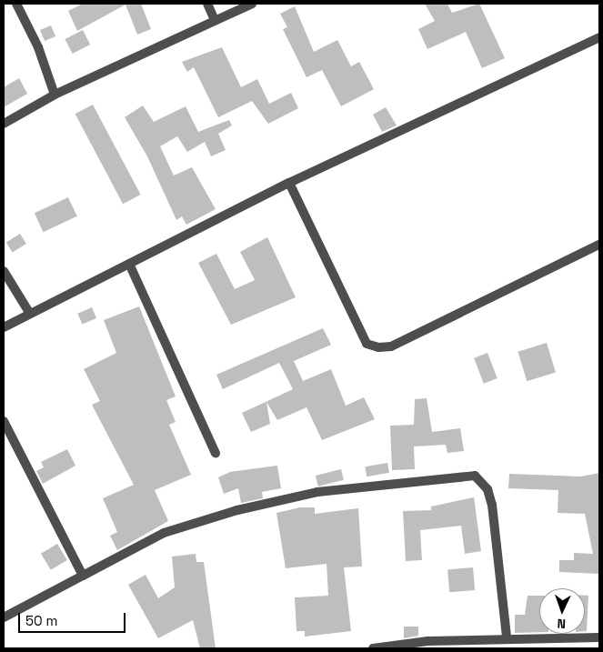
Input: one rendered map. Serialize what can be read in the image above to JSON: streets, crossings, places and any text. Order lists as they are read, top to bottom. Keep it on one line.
{"scale_bar":"50 m","north":"bottom"}
